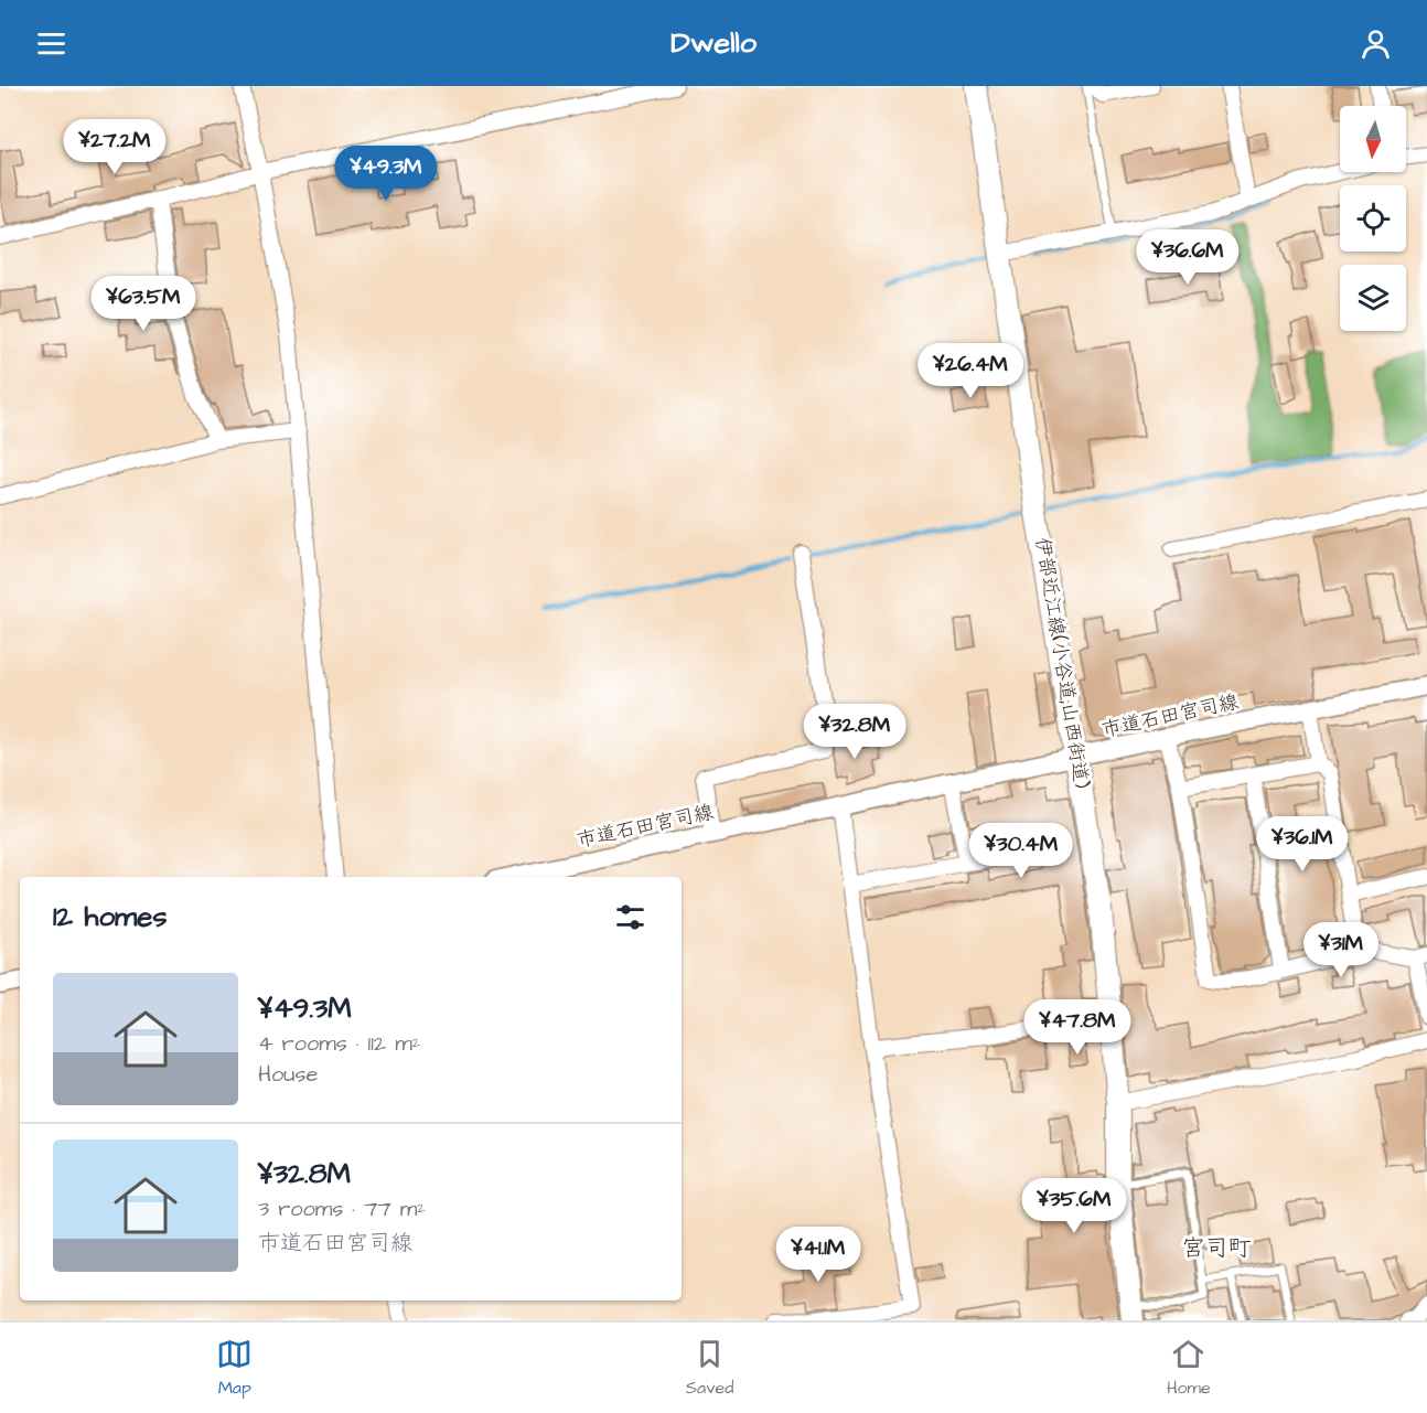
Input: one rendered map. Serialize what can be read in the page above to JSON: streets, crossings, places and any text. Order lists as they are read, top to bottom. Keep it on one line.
{"streets":{"main road":["伊部近江線(小谷道;山西街道)"],"street":["市道石田宮司線"]},"crossings":[["伊部近江線(小谷道;山西街道)","市道石田宮司線"]],"districts":["宮司町"],"north":"bottom","page":{"header":"Dwello","price":["¥27.2M","¥49.3M","¥36.6M","¥63.5M","¥26.4M","¥32.8M","¥36.1M","¥30.4M","¥31M","¥47.8M","¥35.6M","¥41.1M"],"heading":"12 homes","list":[{"name":"¥49.3M","note":"4 rooms · 112 m² · House"},{"name":"¥32.8M","note":"3 rooms · 77 m² · 市道石田宮司線"}],"tabs":["Map","Saved","Home"]}}
